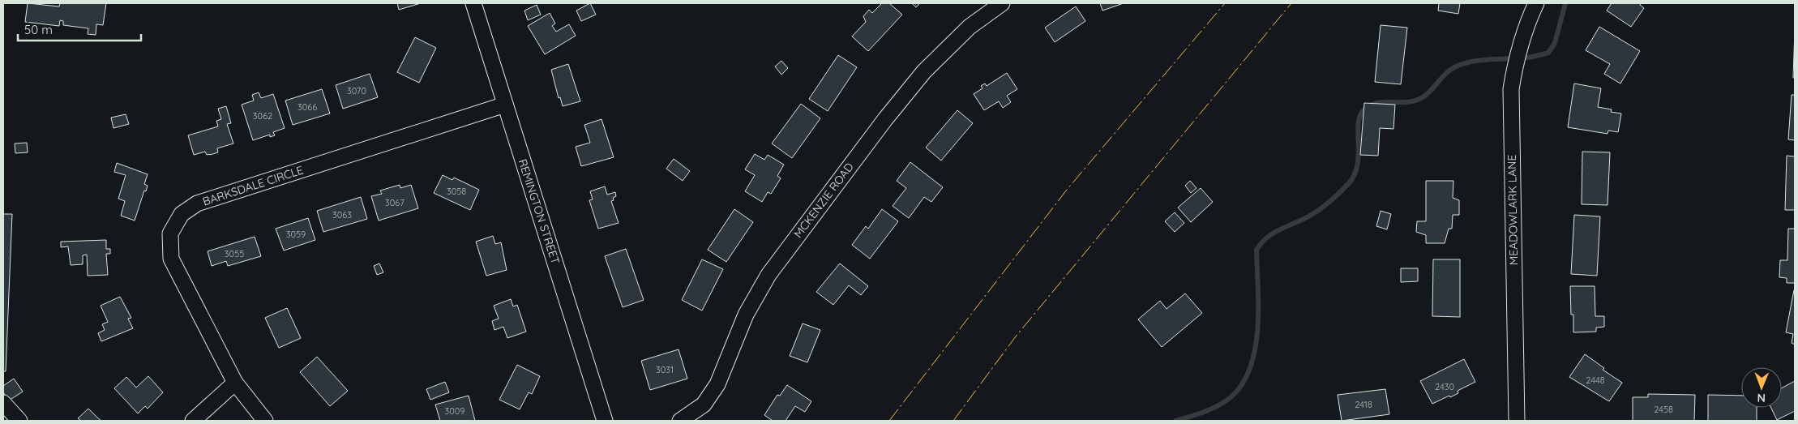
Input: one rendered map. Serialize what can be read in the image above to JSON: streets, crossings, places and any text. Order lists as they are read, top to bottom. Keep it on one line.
{"streets":{"street":["BARKSDALE CIRCLE","MCKENZIE ROAD","MEADOWLARK LANE","REMINGTON STREET"]},"crossings":[["BARKSDALE CIRCLE","REMINGTON STREET"]],"house_numbers":["3070","3066","3062","3058","3067","3063","3059","3055","3031","2448","2430","2418","2458","3009"],"scale_bar":"50 m","north":"bottom"}
